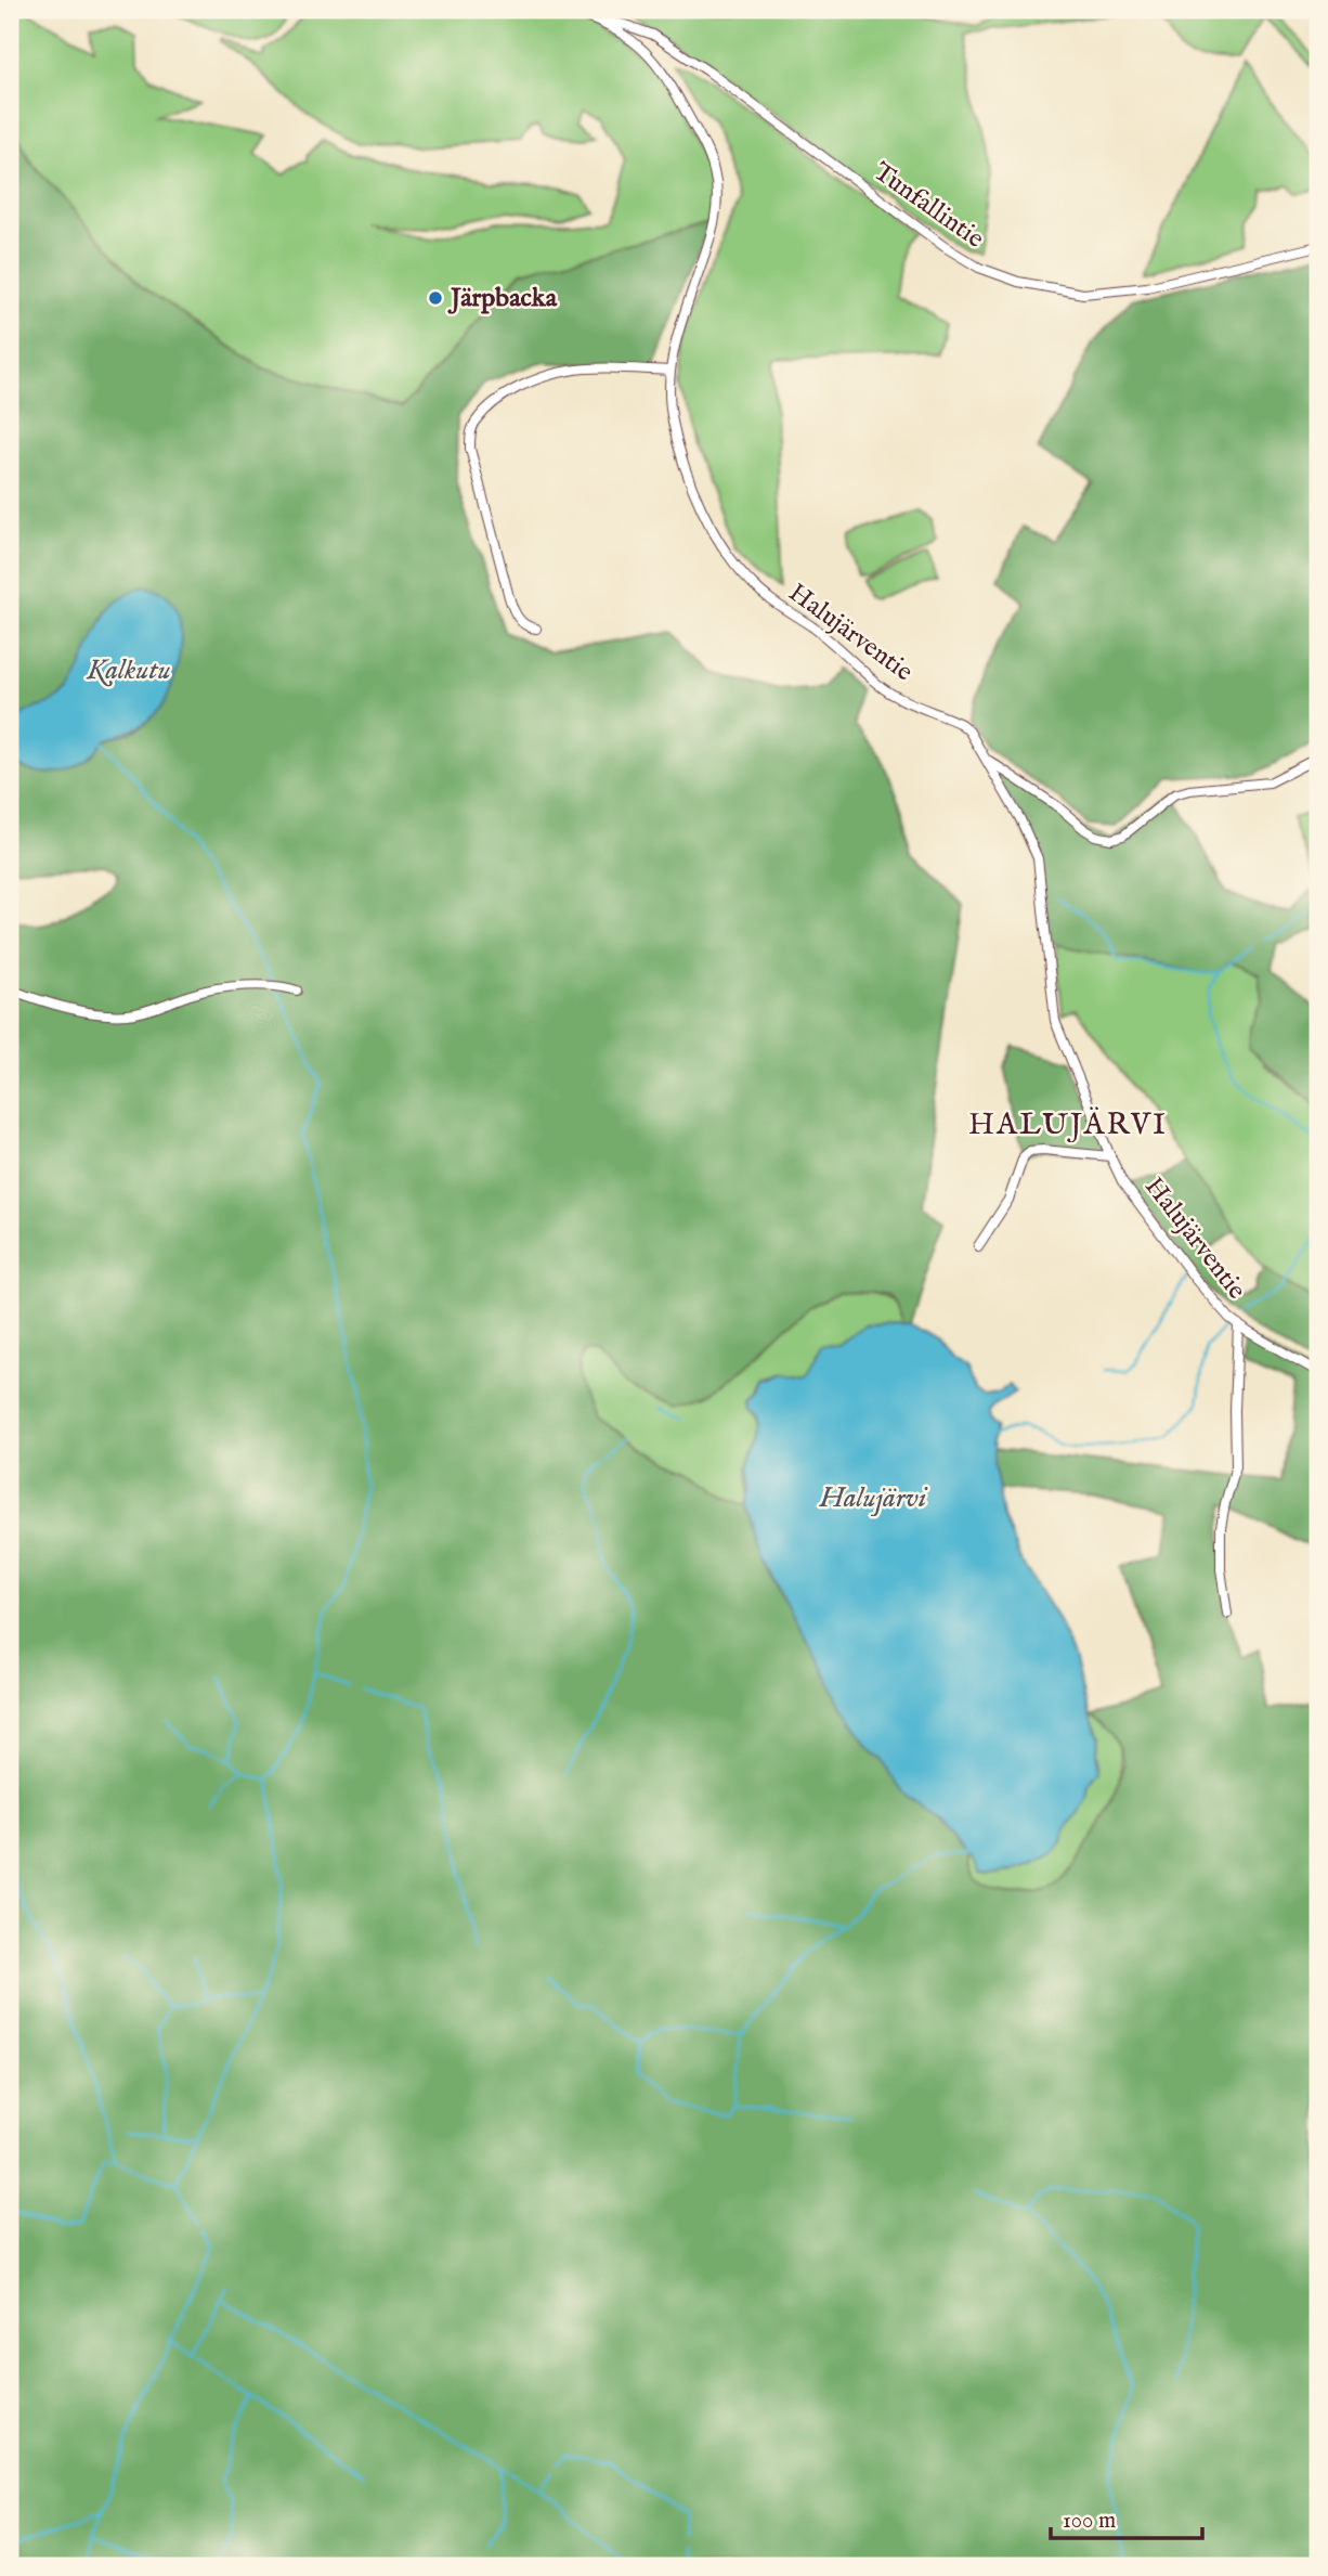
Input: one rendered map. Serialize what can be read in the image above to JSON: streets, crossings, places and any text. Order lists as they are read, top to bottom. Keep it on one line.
{"streets":{"street":["Tunfallintie","Halujärventie"]},"crossings":[["Tunfallintie","Halujärventie"]],"districts":["HALUJÄRVI"],"water":["Kalkutu","Halujärvi"],"places":["Järpbacka"],"scale_bar":"100 m"}
